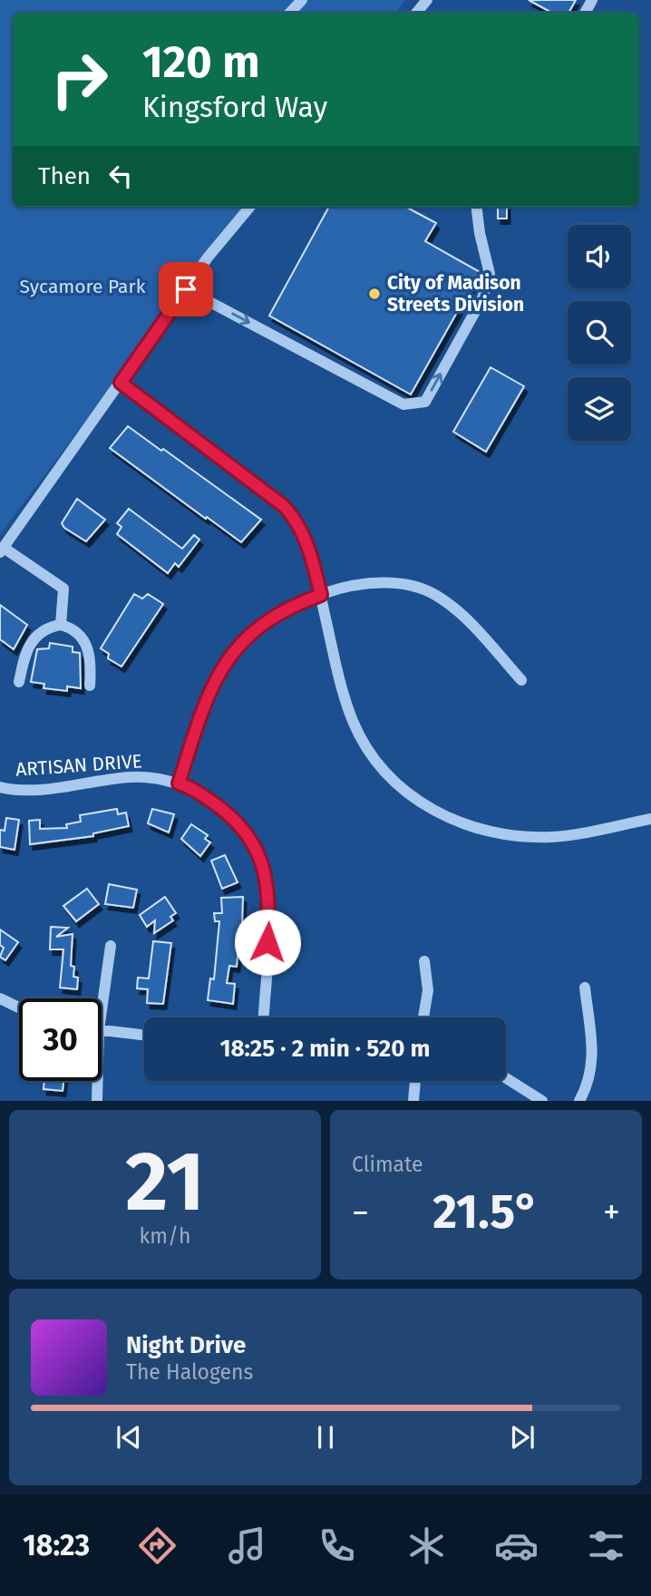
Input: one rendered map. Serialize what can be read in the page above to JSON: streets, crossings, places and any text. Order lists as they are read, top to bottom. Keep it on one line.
{"streets":{"street":["ARTISAN DRIVE"]},"parks":["Sycamore Park"],"places":["City of Madison Streets Division"],"page":{"turn":["120 m","Kingsford Way"],"then":"Then","limit":"30","trip":"18:25 · 2 min · 520 m","tile":[["21","km/h"],"Climate"],"heat":["−","21.5°","+"],"song":["Night Drive","The Halogens"],"tabs":"18:23"}}
